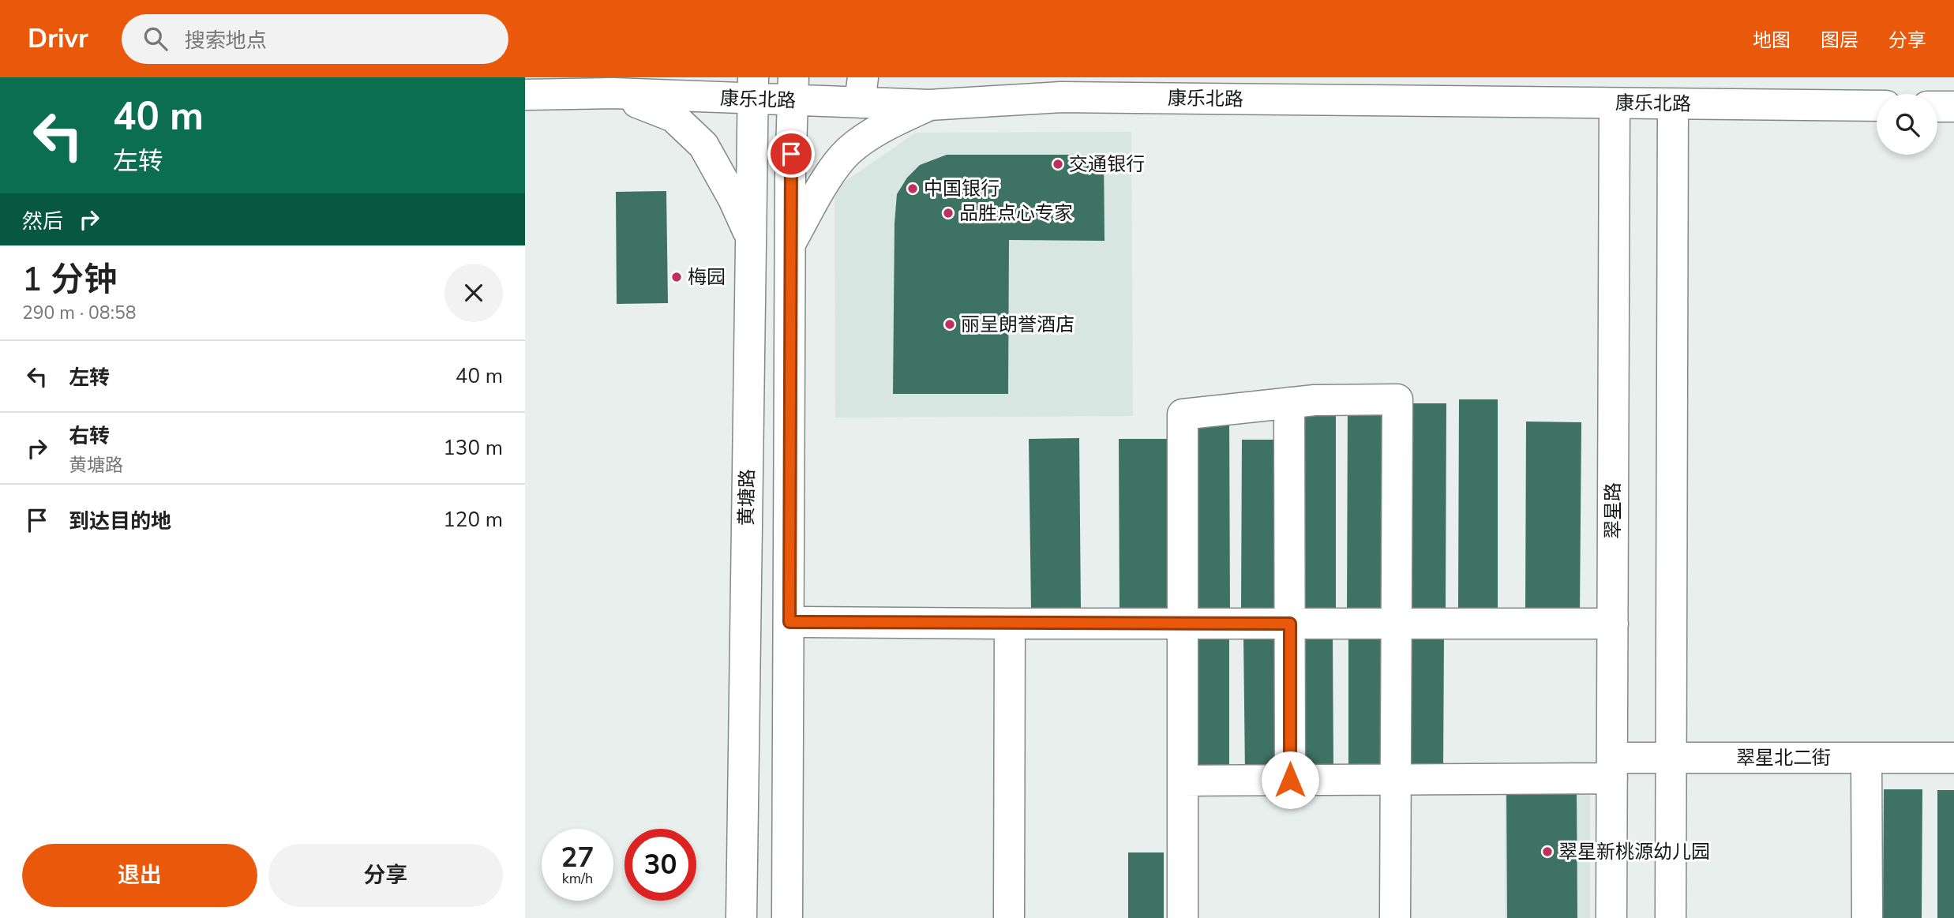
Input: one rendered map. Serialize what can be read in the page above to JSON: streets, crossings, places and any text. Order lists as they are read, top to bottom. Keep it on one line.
{"streets":{"street":["康乐北路","黄塘路","翠星路","翠星北二街"]},"crossings":[["康乐北路","黄塘路"],["康乐北路","翠星路"],["翠星路","翠星北二街"]],"places":["交通银行","中国银行","品胜点心专家","梅园","丽呈朗誉酒店","翠星新桃源幼儿园"],"page":{"header":"Drivr","search":"搜索地点","nav":["地图","图层","分享"],"turn":["40 m","左转"],"then":"然后","heading":["1 分钟","290 m · 08:58"],"list":[{"name":"左转","value":"40 m"},{"name":"右转","note":"黄塘路","value":"130 m"},{"name":"到达目的地","value":"120 m"}],"speed":"27 km/h","limit":"30","buttons":["退出","分享"]}}
